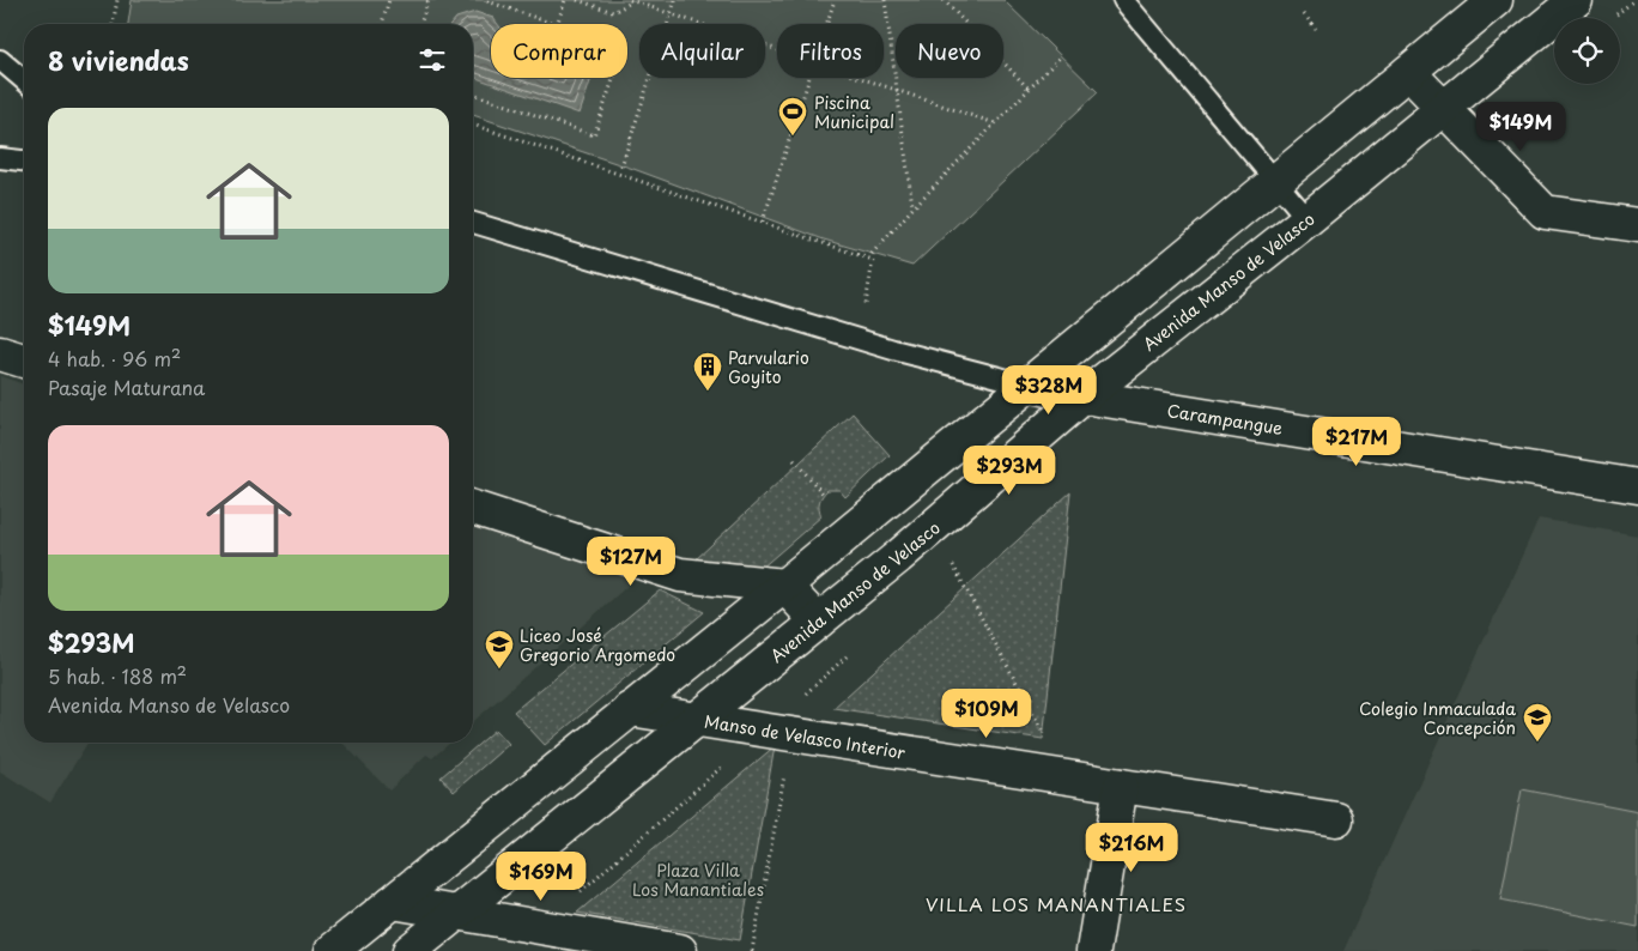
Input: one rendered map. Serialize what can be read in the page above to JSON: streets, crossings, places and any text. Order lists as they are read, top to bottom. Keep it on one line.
{"streets":{"main road":["Avenida Manso de Velasco","Carampangue","Manso de Velasco Interior"]},"crossings":[["Avenida Manso de Velasco","Carampangue"],["Avenida Manso de Velasco","Manso de Velasco Interior"]],"districts":["VILLA LOS MANANTIALES"],"parks":["Plaza Villa Los Manantiales"],"places":{"sports":["Piscina Municipal"],"building":["Parvulario Goyito"],"school or university":["Liceo José Gregorio Argomedo","Colegio Inmaculada Concepción"]},"page":{"chip":["Comprar","Alquilar","Filtros","Nuevo"],"heading":"8 viviendas","list":[{"name":"$149M","note":"4 hab. · 96 m² · Pasaje Maturana"},{"name":"$293M","note":"5 hab. · 188 m² · Avenida Manso de Velasco"}],"price":["$149M","$328M","$217M","$293M","$127M","$109M","$216M","$169M"]}}
